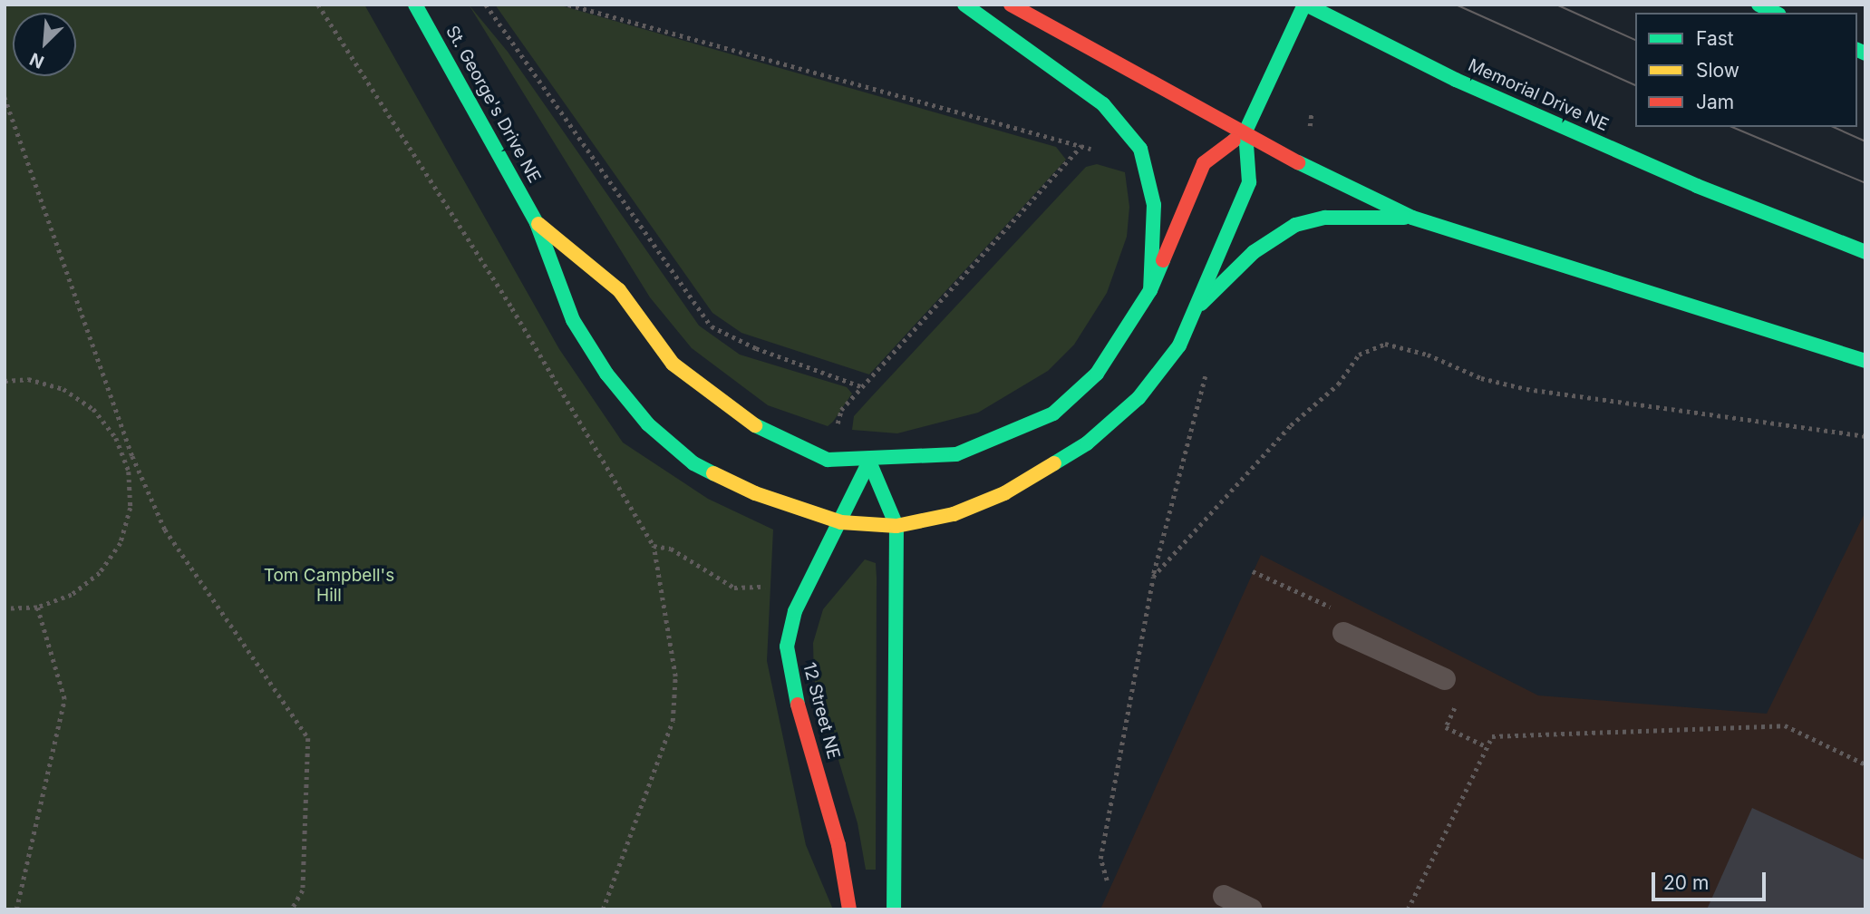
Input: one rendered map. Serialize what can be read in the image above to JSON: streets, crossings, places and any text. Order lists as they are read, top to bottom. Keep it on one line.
{"streets":{"main road":["Memorial Drive NE","St. George's Drive NE","12 Street NE"]},"crossings":[["Memorial Drive NE","St. George's Drive NE"],["St. George's Drive NE","12 Street NE"]],"parks":["Tom Campbell's Hill"],"legend":["Fast","Slow","Jam"],"scale_bar":"20 m","north":"bottom left"}
